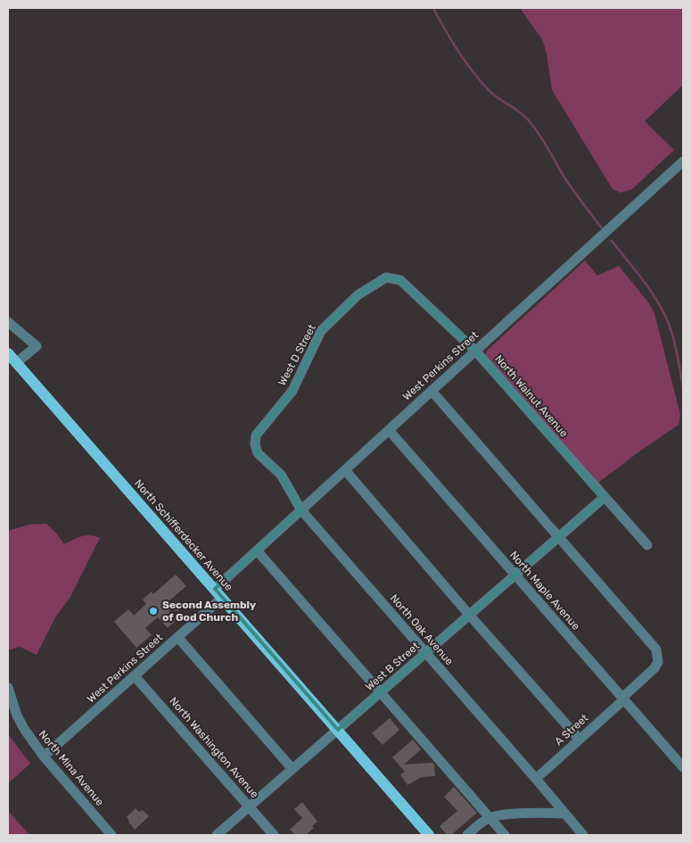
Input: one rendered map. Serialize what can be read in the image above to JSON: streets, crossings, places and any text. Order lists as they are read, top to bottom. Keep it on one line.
{"streets":{"main road":["North Schifferdecker Avenue"],"street":["West D Street","West Perkins Street","North Walnut Avenue","North Maple Avenue","North Oak Avenue","West B Street","A Street","North Washington Avenue","North Mina Avenue"]},"crossings":[["West D Street","North Walnut Avenue"],["West D Street","North Oak Avenue"],["West Perkins Street","North Walnut Avenue"],["West Perkins Street","North Schifferdecker Avenue"],["West Perkins Street","North Maple Avenue"],["West Perkins Street","North Oak Avenue"],["West Perkins Street","A Street"],["West Perkins Street","North Washington Avenue"],["West Perkins Street","North Mina Avenue"],["North Walnut Avenue","West B Street"],["North Schifferdecker Avenue","West B Street"],["North Maple Avenue","West B Street"],["North Maple Avenue","A Street"],["North Oak Avenue","West B Street"],["North Oak Avenue","A Street"],["West B Street","A Street"],["West B Street","North Washington Avenue"]],"places":["Second Assembly of God Church"]}
